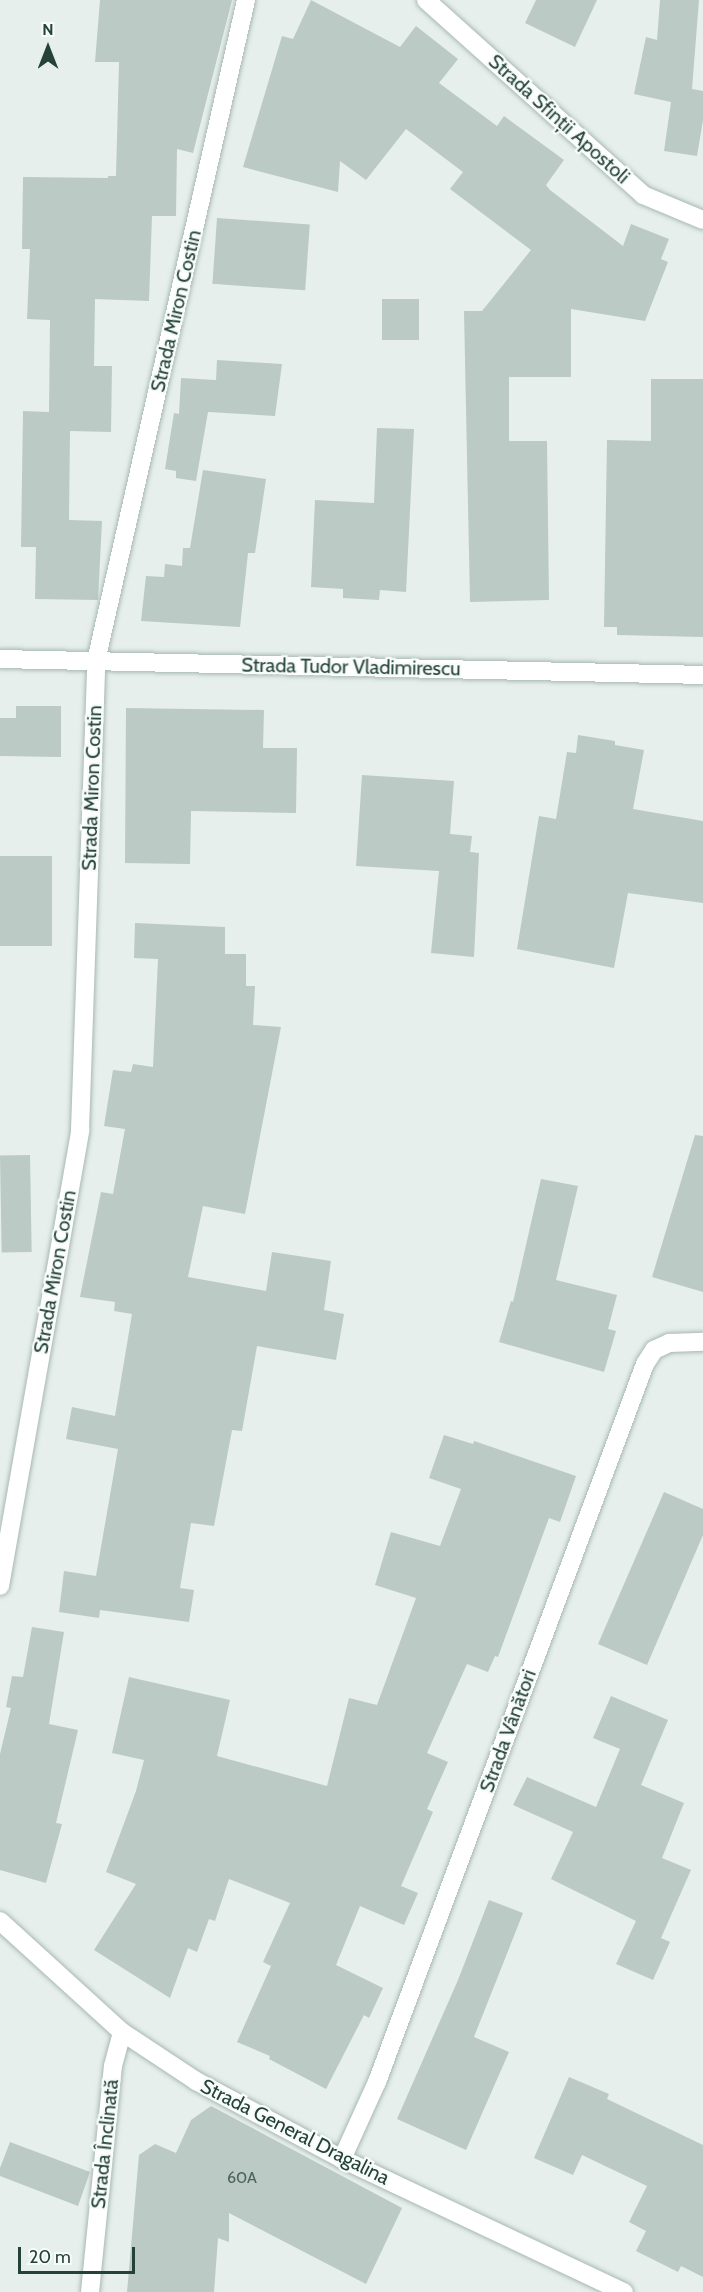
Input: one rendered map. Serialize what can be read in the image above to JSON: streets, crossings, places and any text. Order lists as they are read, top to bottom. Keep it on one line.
{"streets":{"street":["Strada Sfinții Apostoli","Strada Miron Costin","Strada Tudor Vladimirescu","Strada Vânători","Strada General Dragalina","Strada Înclinată"]},"crossings":[["Strada Miron Costin","Strada Tudor Vladimirescu"],["Strada Vânători","Strada General Dragalina"],["Strada General Dragalina","Strada Înclinată"]],"house_numbers":["60A"],"scale_bar":"20 m","north":"top"}
